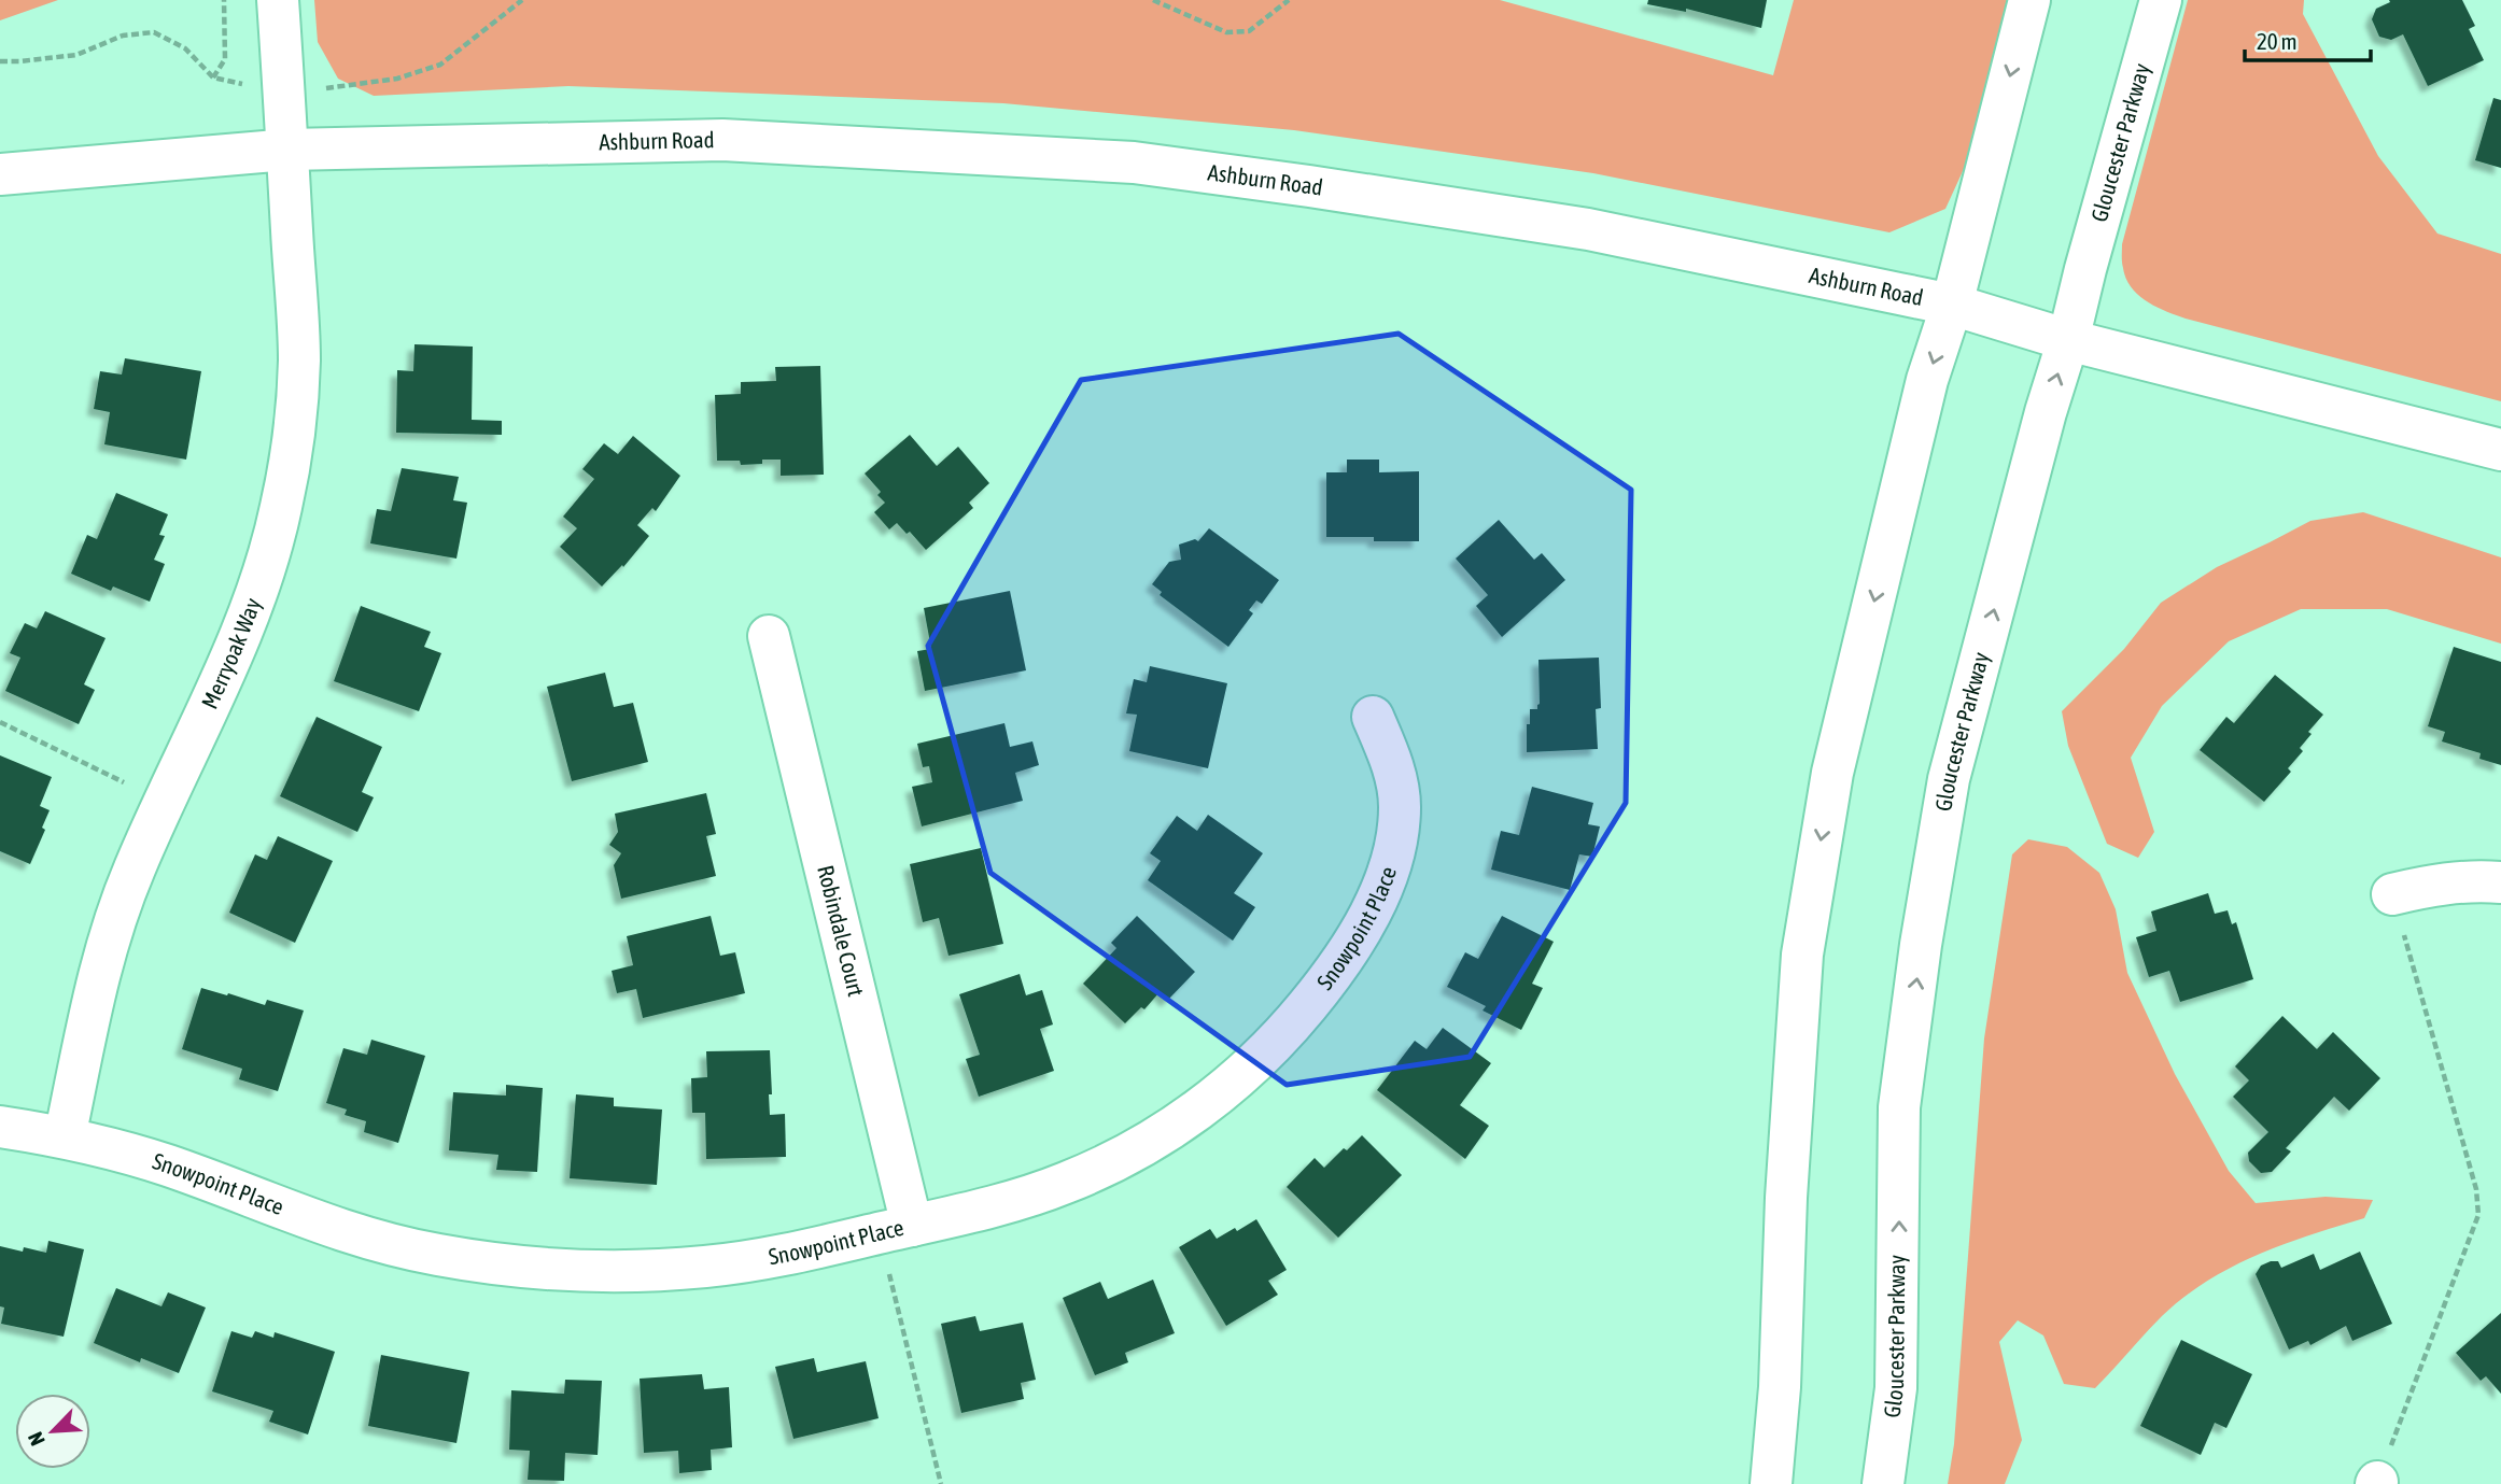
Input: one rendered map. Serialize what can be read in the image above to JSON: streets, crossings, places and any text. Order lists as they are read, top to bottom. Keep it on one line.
{"streets":{"street":["Ashburn Road","Gloucester Parkway","Merryoak Way","Snowpoint Place","Robindale Court"]},"crossings":[["Ashburn Road","Gloucester Parkway"],["Ashburn Road","Merryoak Way"],["Merryoak Way","Snowpoint Place"],["Snowpoint Place","Robindale Court"]],"scale_bar":"20 m","north":"bottom left"}
